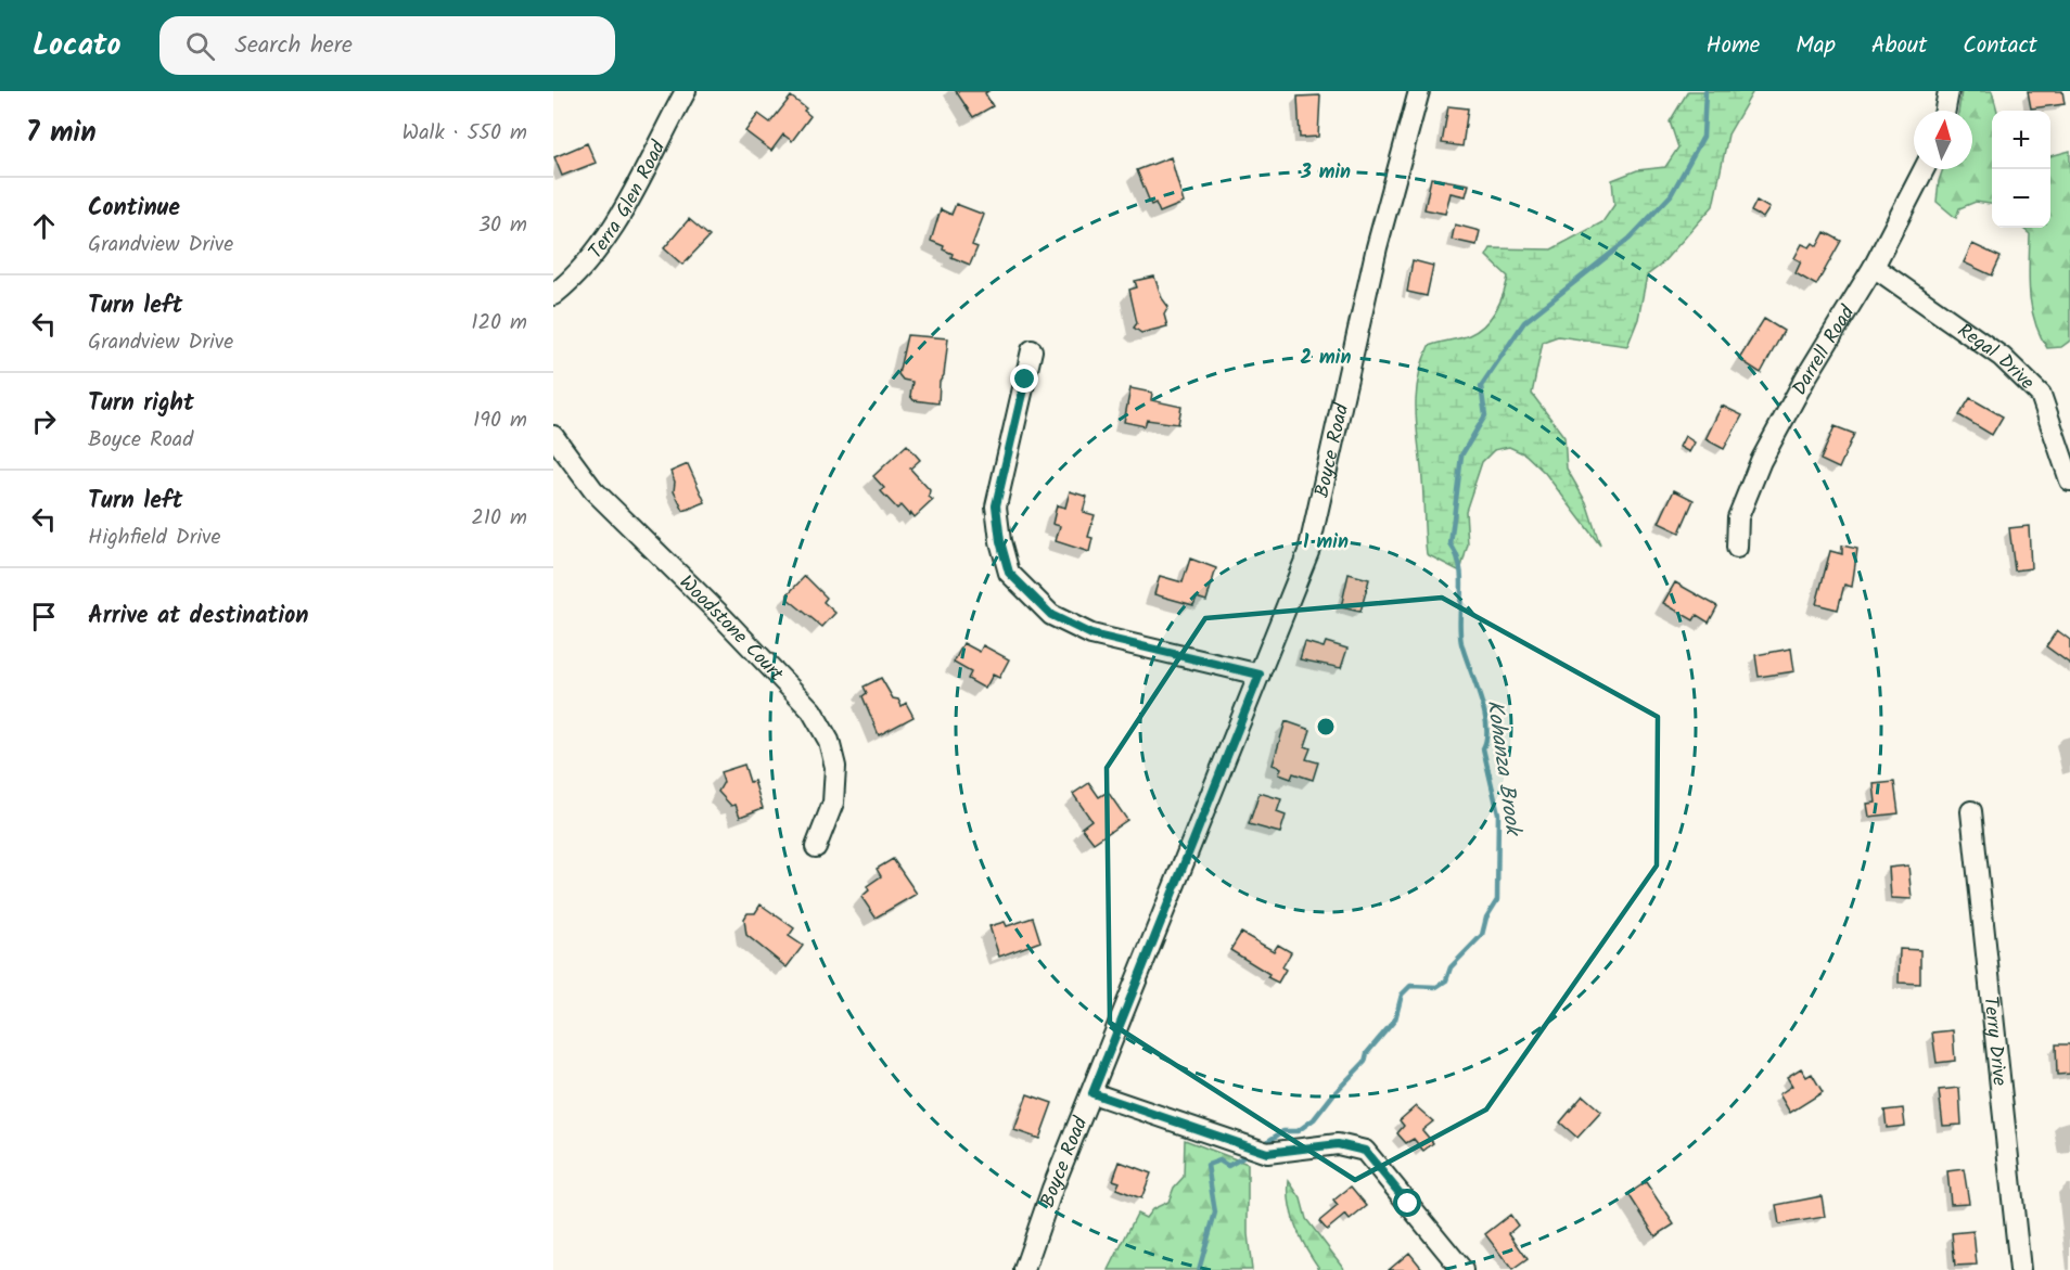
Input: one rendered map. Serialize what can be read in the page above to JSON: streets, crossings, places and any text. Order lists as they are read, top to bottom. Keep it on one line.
{"streets":{"street":["Terra Glen Road","Darrell Road","Regal Drive","Boyce Road","Woodstone Court","Terry Drive"]},"crossings":[["Darrell Road","Regal Drive"]],"water":["Kohanza Brook"],"north":"top","page":{"header":"Locato","search":"Search here","nav":["Home","Map","About","Contact"],"heading":["7 min","Walk · 550 m"],"map_buttons":["+","−"],"list":[["Continue","Grandview Drive","30 m"],["Turn left","Grandview Drive","120 m"],["Turn right","Boyce Road","190 m"],["Turn left","Highfield Drive","210 m"],"Arrive at destination"]},"rings":["3 min","2 min","1 min"]}
